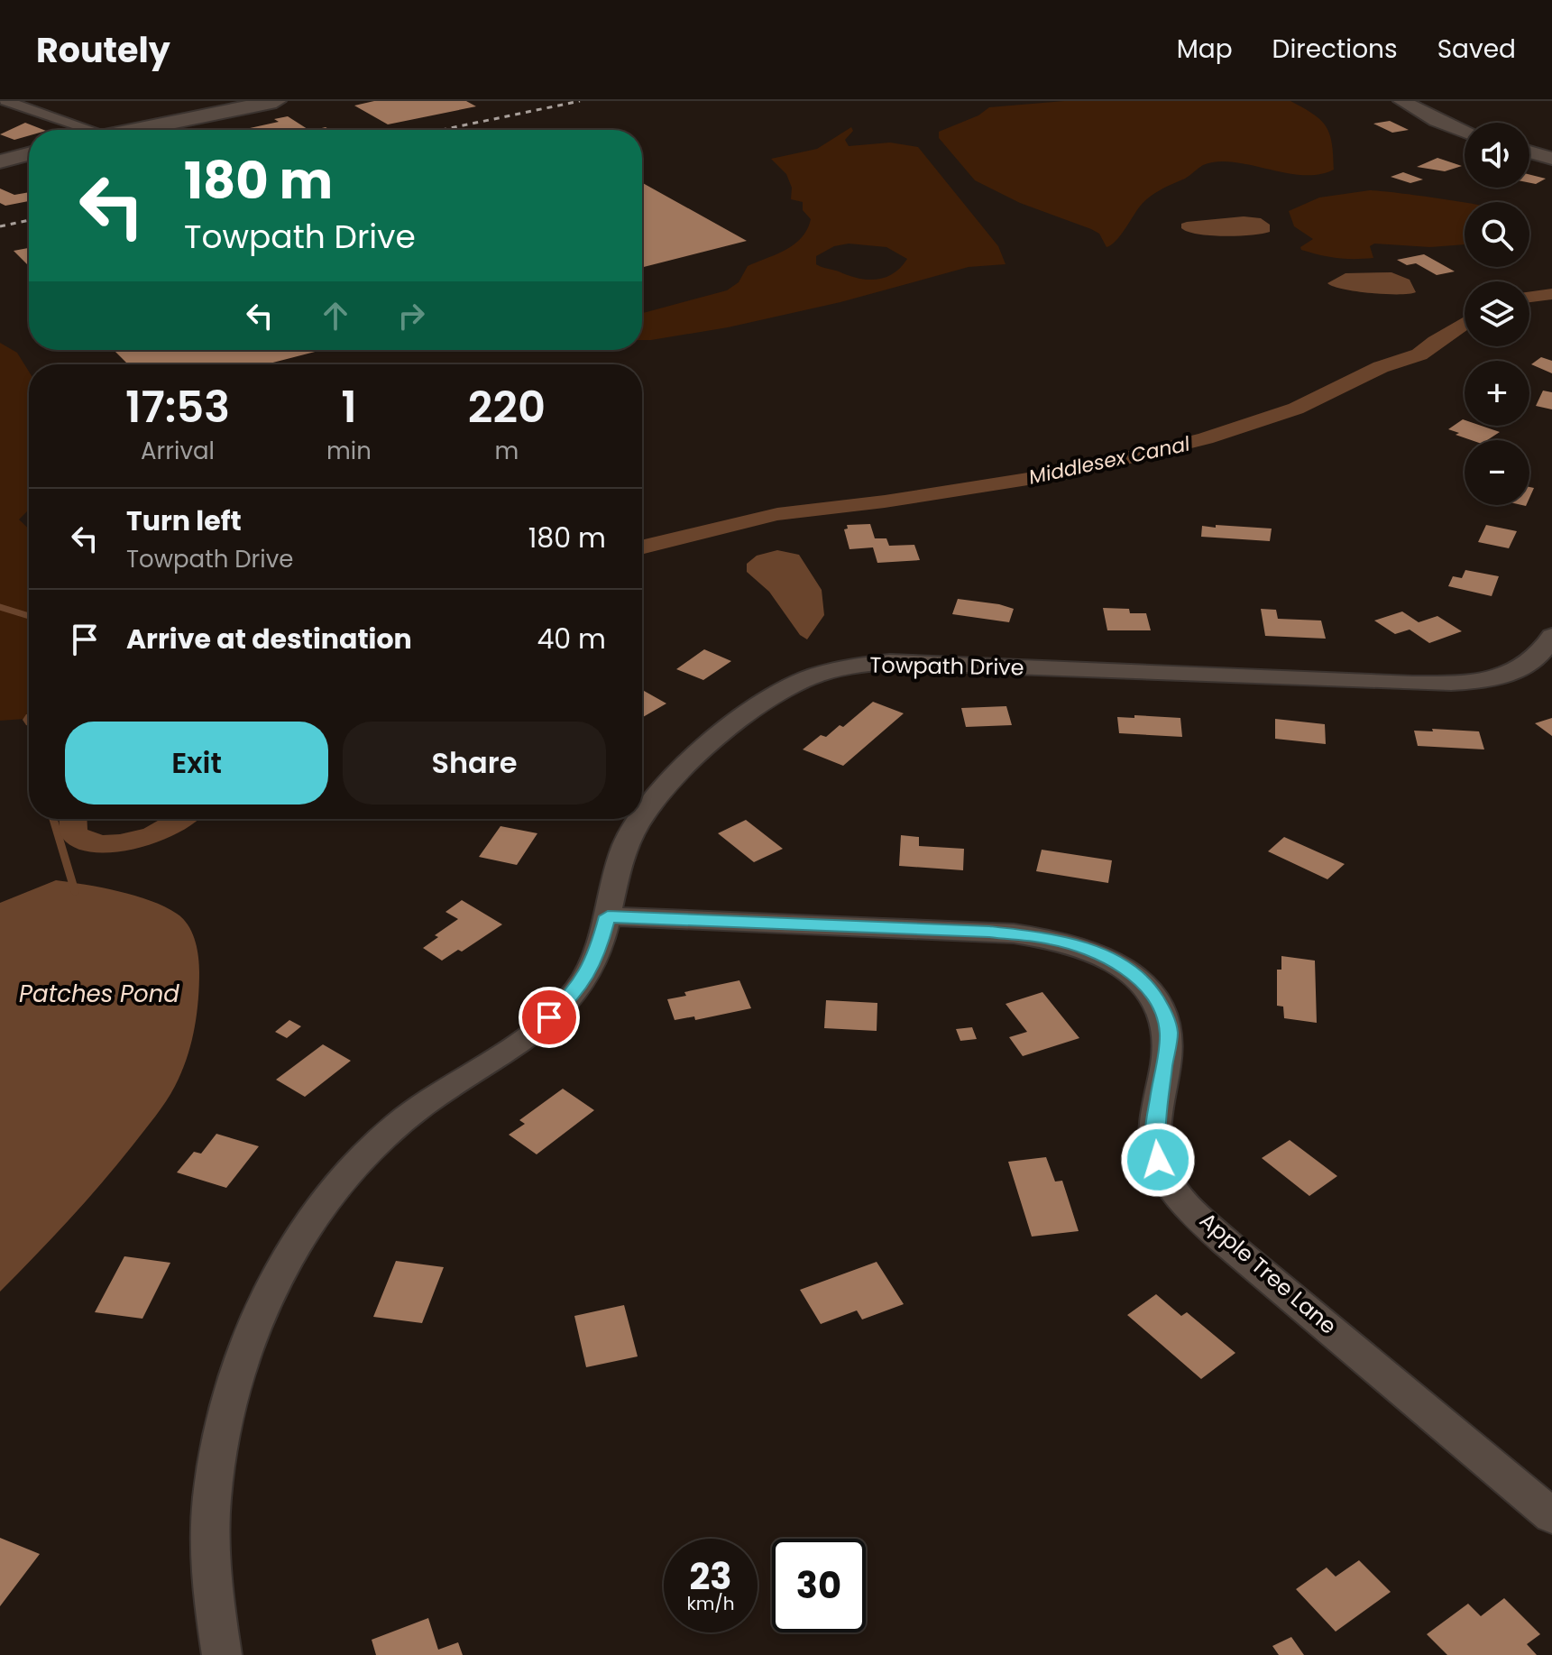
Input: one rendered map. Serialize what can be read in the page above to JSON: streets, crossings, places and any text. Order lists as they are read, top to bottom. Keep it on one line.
{"streets":{"street":["Towpath Drive","Apple Tree Lane"]},"crossings":[["Towpath Drive","Apple Tree Lane"]],"water":["Middlesex Canal","Patches Pond"],"page":{"header":"Routely","nav":["Map","Directions","Saved"],"map_buttons":["+","−"],"turn":["180 m","Towpath Drive"],"eta":["17:53","Arrival","1","min","220","m"],"list":[{"name":"Turn left","note":"Towpath Drive","value":"180 m"},{"name":"Arrive at destination","value":"40 m"}],"buttons":["Exit","Share"],"speed":"23 km/h","limit":"30"}}
